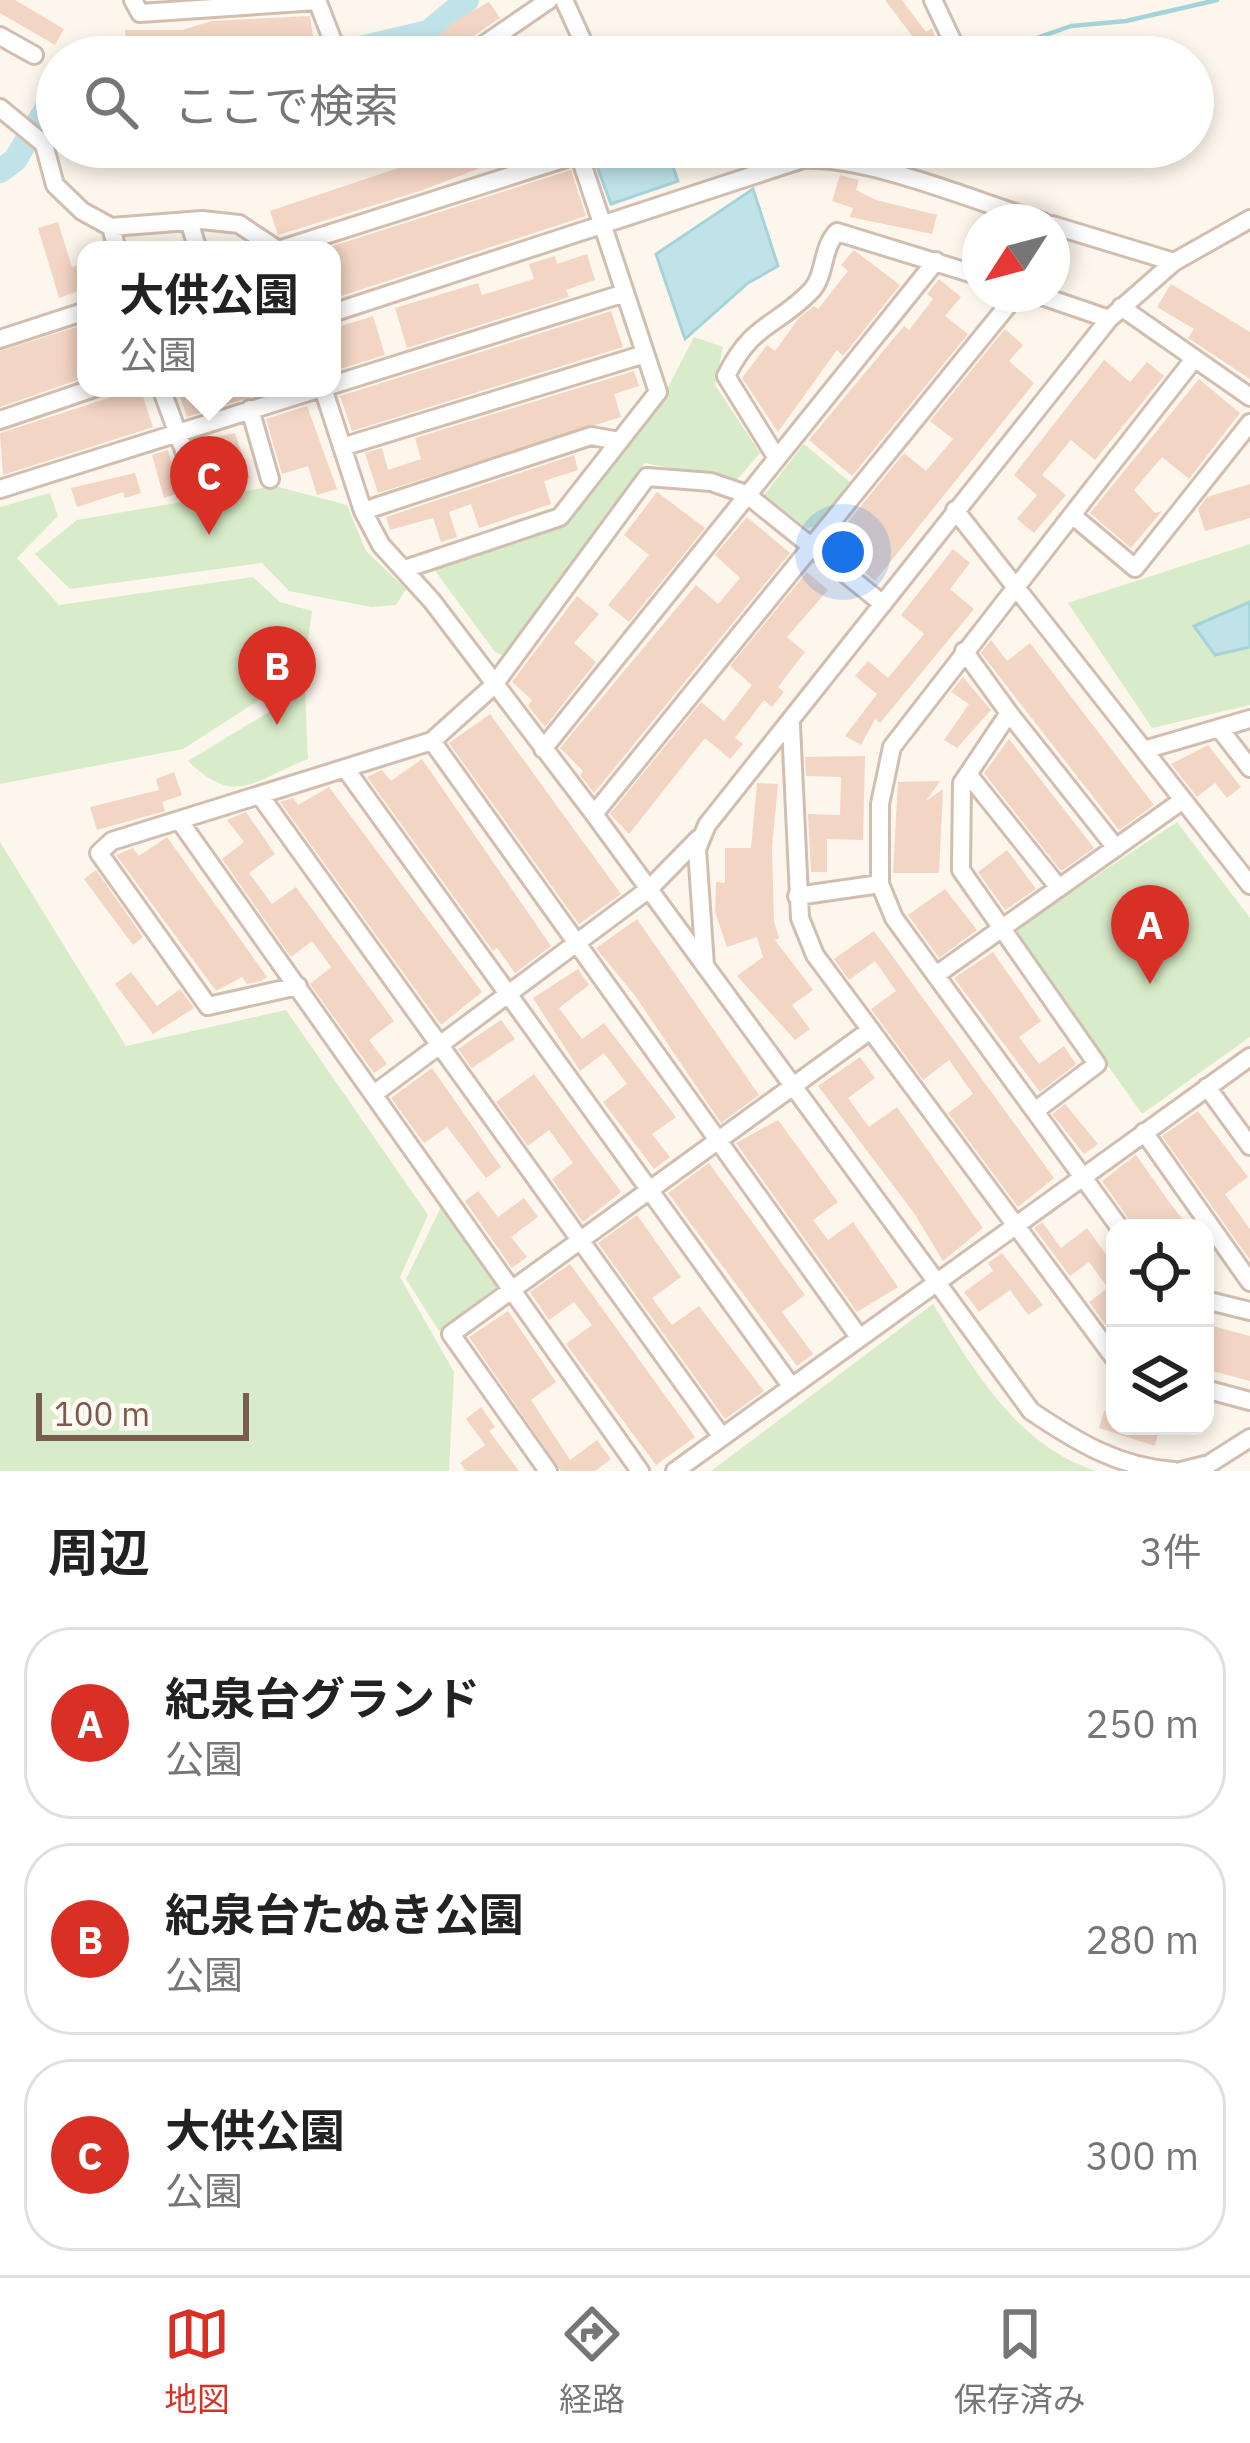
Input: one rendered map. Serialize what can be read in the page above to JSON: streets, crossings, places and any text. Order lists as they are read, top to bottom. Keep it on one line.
{"scale_bar":"100 m","north":"bottom left","page":{"search":"ここで検索","popup":["大供公園","公園"],"pins":["C","B","A"],"scale":"100 m","heading":["周辺","3件"],"list":[{"mark":"A","name":"紀泉台グランド","note":"公園","value":"250 m"},{"mark":"B","name":"紀泉台たぬき公園","note":"公園","value":"280 m"},{"mark":"C","name":"大供公園","note":"公園","value":"300 m"}],"nav":["地図","経路","保存済み"]}}
